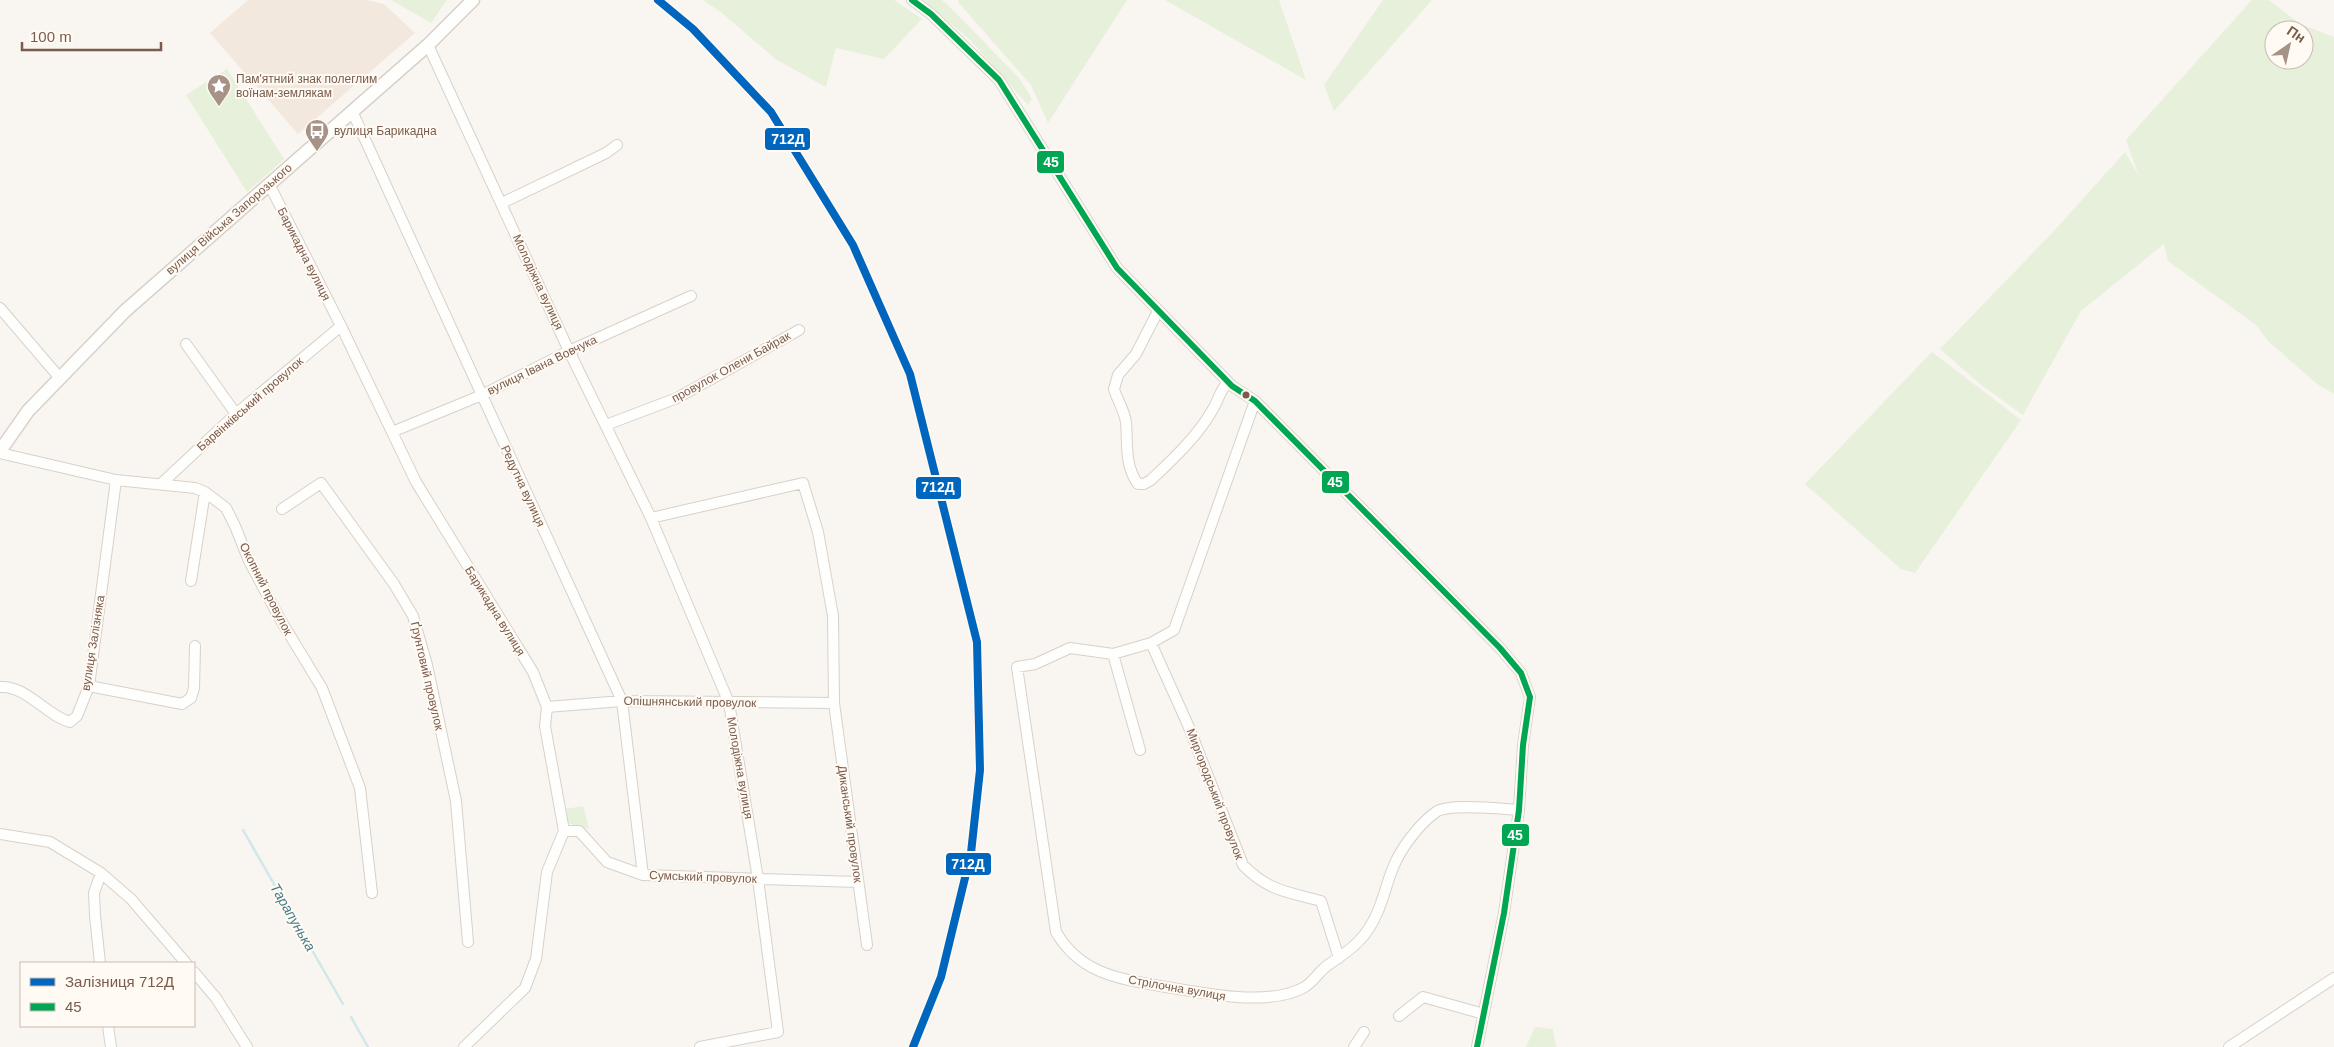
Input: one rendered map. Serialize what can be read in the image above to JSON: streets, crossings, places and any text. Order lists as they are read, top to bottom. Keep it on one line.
{"streets":{"street":["вулиця Війська Запорозького","Барикадна вулиця","Молодіжна вулиця","вулиця Івана Вовчука","провулок Олени Байрак","Барвінківський провулок","Редутна вулиця","Окопний провулок","вулиця Залізняка","Ґрунтовий провулок","Опішнянський провулок","Миргородський провулок","Диканський провулок","Сумський провулок","Стрілочна вулиця"]},"crossings":[["вулиця Війська Запорозького","Барикадна вулиця"],["вулиця Війська Запорозького","Молодіжна вулиця"],["вулиця Війська Запорозького","Редутна вулиця"],["вулиця Війська Запорозького","Окопний провулок"],["Барикадна вулиця","вулиця Івана Вовчука"],["Барикадна вулиця","Барвінківський провулок"],["Барикадна вулиця","Опішнянський провулок"],["Барикадна вулиця","Сумський провулок"],["Молодіжна вулиця","вулиця Івана Вовчука"],["Молодіжна вулиця","провулок Олени Байрак"],["Молодіжна вулиця","Опішнянський провулок"],["Молодіжна вулиця","Сумський провулок"],["вулиця Івана Вовчука","Редутна вулиця"],["Барвінківський провулок","Окопний провулок"],["Редутна вулиця","Опішнянський провулок"],["Редутна вулиця","Сумський провулок"],["Окопний провулок","вулиця Залізняка"],["Опішнянський провулок","Диканський провулок"],["Миргородський провулок","Стрілочна вулиця"],["Диканський провулок","Сумський провулок"]],"water":["Тарапунька"],"places":{"place":["Пам'ятний знак полеглим воїнам-землякам"],"bus stop":["вулиця Барикадна"]},"lines":["rail line 712Д","transit line 45"],"legend":["Залізниця 712Д","45"],"scale_bar":"100 m","north":"top right"}
